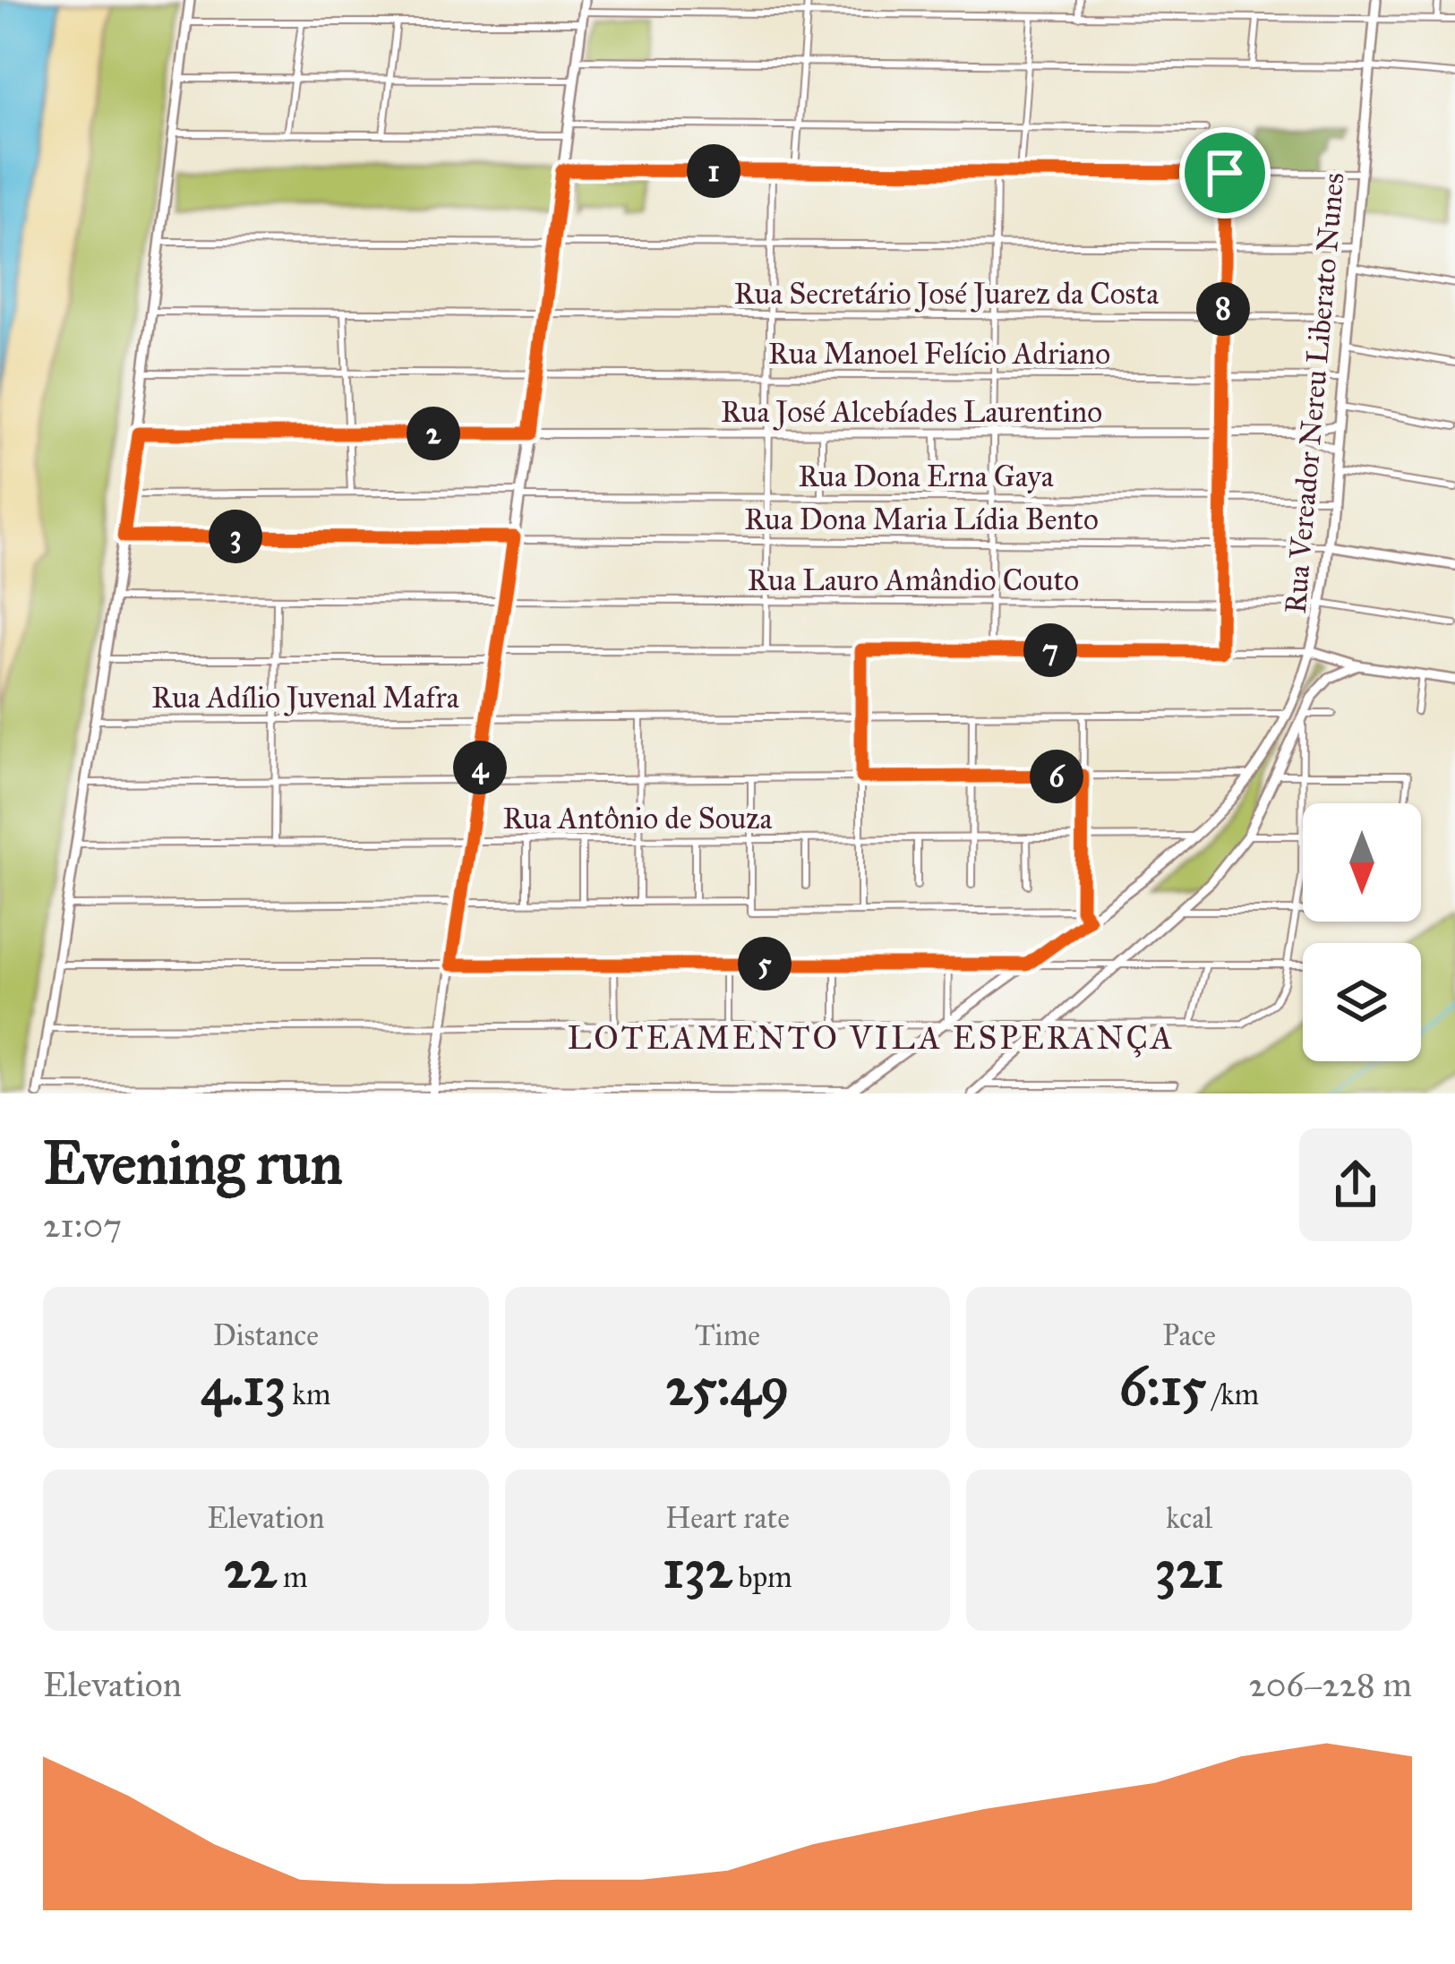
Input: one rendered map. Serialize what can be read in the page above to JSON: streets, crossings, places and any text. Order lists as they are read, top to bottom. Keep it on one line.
{"streets":{"main road":["Rua Vereador Nereu Liberato Nunes"],"street":["Rua Secretário José Juarez da Costa","Rua Manoel Felício Adriano","Rua José Alcebíades Laurentino","Rua Dona Erna Gaya","Rua Dona Maria Lídia Bento","Rua Lauro Amândio Couto","Rua Adílio Juvenal Mafra","Rua Antônio de Souza"]},"crossings":[["Rua Secretário José Juarez da Costa","Rua Vereador Nereu Liberato Nunes"],["Rua Manoel Felício Adriano","Rua Vereador Nereu Liberato Nunes"],["Rua Vereador Nereu Liberato Nunes","Rua José Alcebíades Laurentino"],["Rua Vereador Nereu Liberato Nunes","Rua Dona Erna Gaya"],["Rua Vereador Nereu Liberato Nunes","Rua Dona Maria Lídia Bento"],["Rua Vereador Nereu Liberato Nunes","Rua Lauro Amândio Couto"],["Rua Vereador Nereu Liberato Nunes","Rua Adílio Juvenal Mafra"],["Rua Vereador Nereu Liberato Nunes","Rua Antônio de Souza"]],"districts":["LOTEAMENTO VILA ESPERANÇA"],"north":"bottom","page":{"pins":["1","8","2","3","7","4","6","5"],"heading":["Evening run","21:07"],"stats":[["Distance","4.13 km"],["Time","25:49"],["Pace","6:15 /km"],["Elevation","22 m"],["Heart rate","132 bpm"],["kcal","321"]],"chart":["Elevation","206–228 m"]}}
